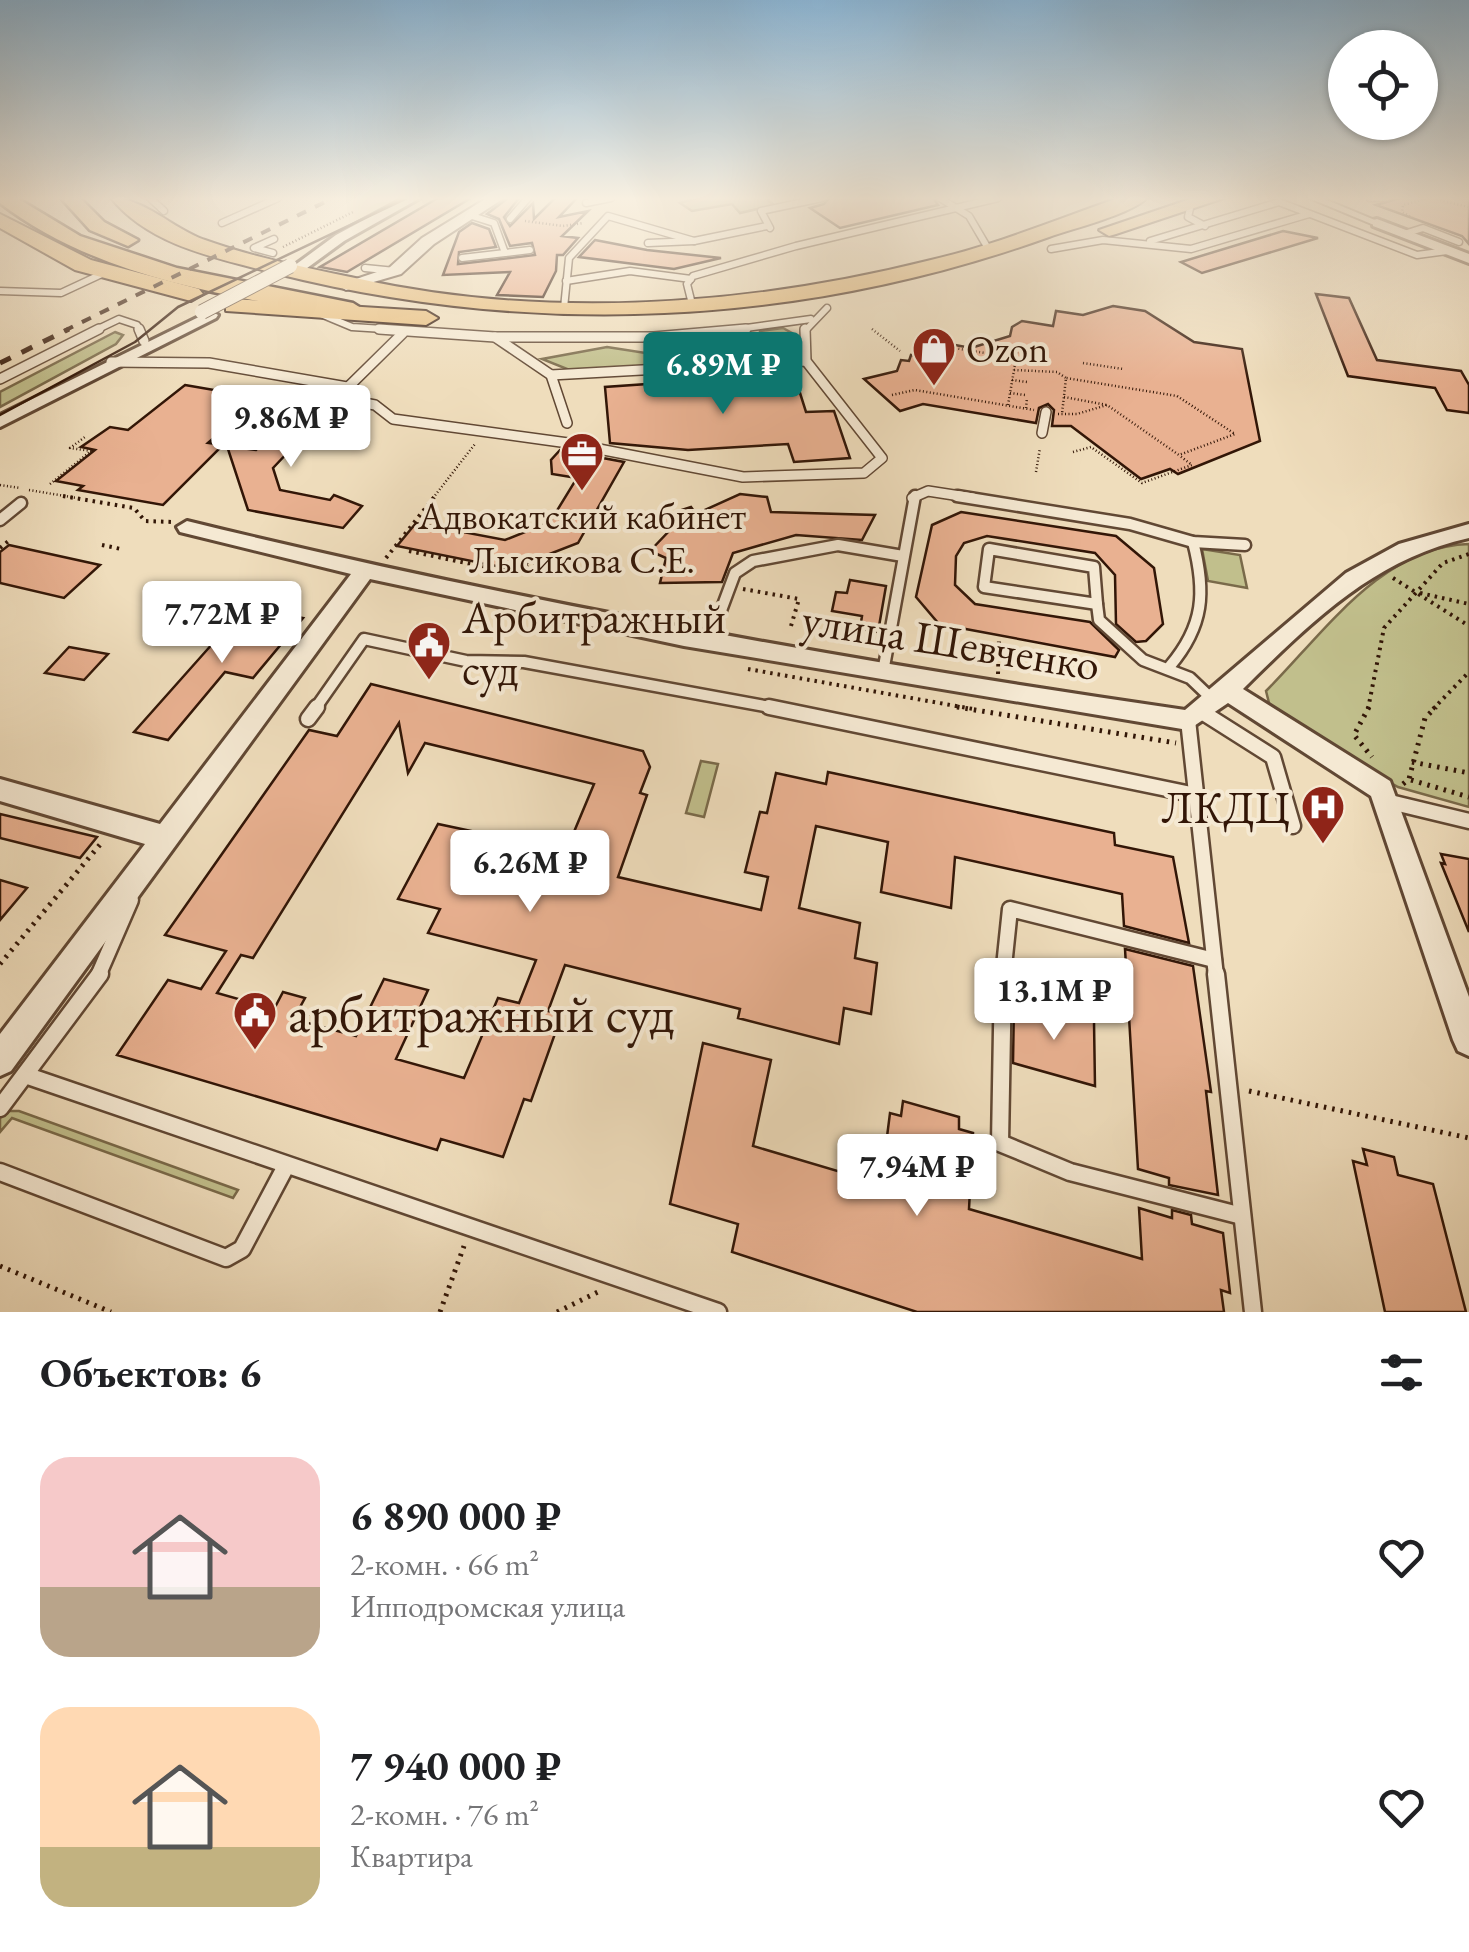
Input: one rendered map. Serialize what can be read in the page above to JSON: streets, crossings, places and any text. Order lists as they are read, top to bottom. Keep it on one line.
{"streets":{"street":["улица Шевченко"]},"places":{"shop":["Ozon"],"office":["Адвокатский кабинет Лысикова С.Е."],"public building":["Арбитражный суд","арбитражный суд"],"hospital":["ЛКДЦ"]},"page":{"price":["6.89M ₽","9.86M ₽","7.72M ₽","6.26M ₽","13.1M ₽","7.94M ₽"],"heading":"Объектов: 6","list":[{"name":"6 890 000 ₽","note":"2-комн. · 66 m² · Ипподромская улица"},{"name":"7 940 000 ₽","note":"2-комн. · 76 m² · Квартира"}]}}
